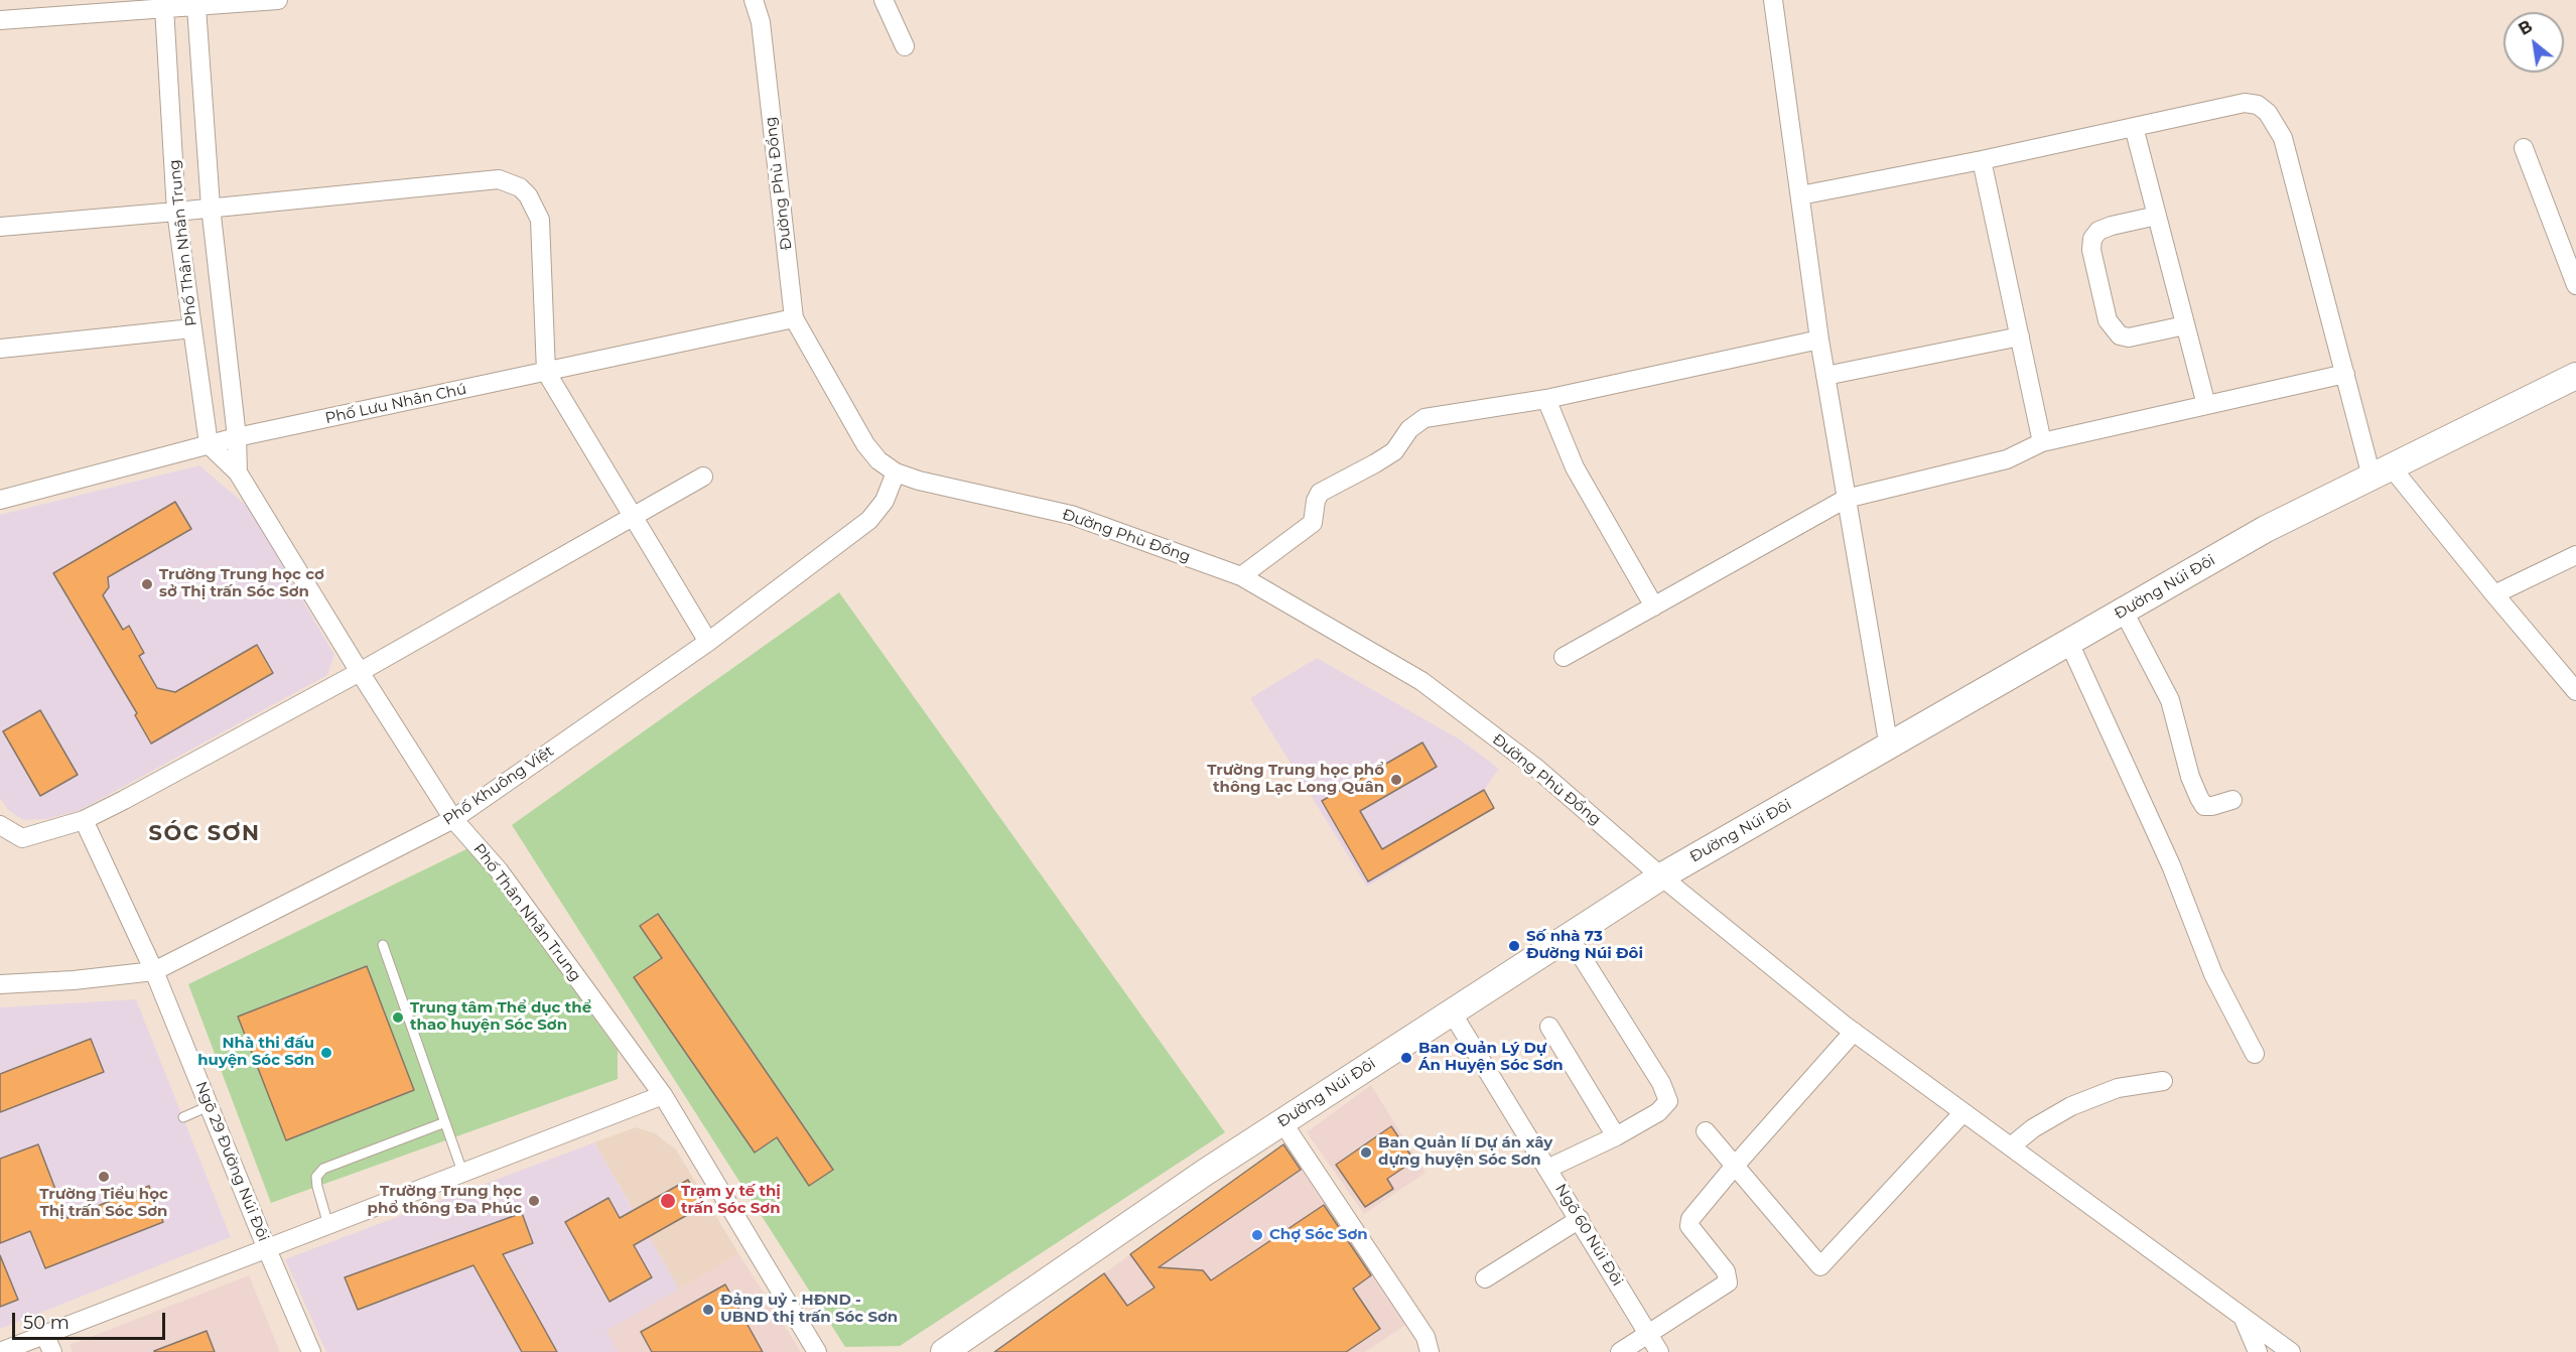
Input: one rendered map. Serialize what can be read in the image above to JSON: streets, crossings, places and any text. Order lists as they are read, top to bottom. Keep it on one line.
{"streets":{"main road":["Đường Núi Đôi"],"street":["Đường Phù Đổng","Phố Thân Nhân Trung","Phố Lưu Nhân Chú","Phố Khuông Việt","Ngõ 29 Đường Núi Đôi","Ngõ 60 Núi Đôi"]},"crossings":[["Đường Phù Đổng","Phố Lưu Nhân Chú"],["Đường Phù Đổng","Đường Núi Đôi"],["Đường Phù Đổng","Phố Khuông Việt"],["Phố Thân Nhân Trung","Phố Lưu Nhân Chú"],["Phố Thân Nhân Trung","Phố Khuông Việt"],["Đường Núi Đôi","Ngõ 60 Núi Đôi"],["Phố Khuông Việt","Ngõ 29 Đường Núi Đôi"]],"districts":["SÓC SƠN"],"places":["Trường Trung học cơ sở Thị trấn Sóc Sơn","Trường Trung học phổ thông Lạc Long Quân","Số nhà 73 Đường Núi Đôi","Trung tâm Thể dục thể thao huyện Sóc Sơn","Nhà thi đấu huyện Sóc Sơn","Ban Quản Lý Dự Án Huyện Sóc Sơn","Ban Quản lí Dự án xây dựng huyện Sóc Sơn","Trường Tiểu học Thị trấn Sóc Sơn","Trường Trung học phổ thông Đa Phúc","Trạm y tế thị trấn Sóc Sơn","Chợ Sóc Sơn","Đảng uỷ - HĐND - UBND thị trấn Sóc Sơn"],"scale_bar":"50 m","north":"top left"}
